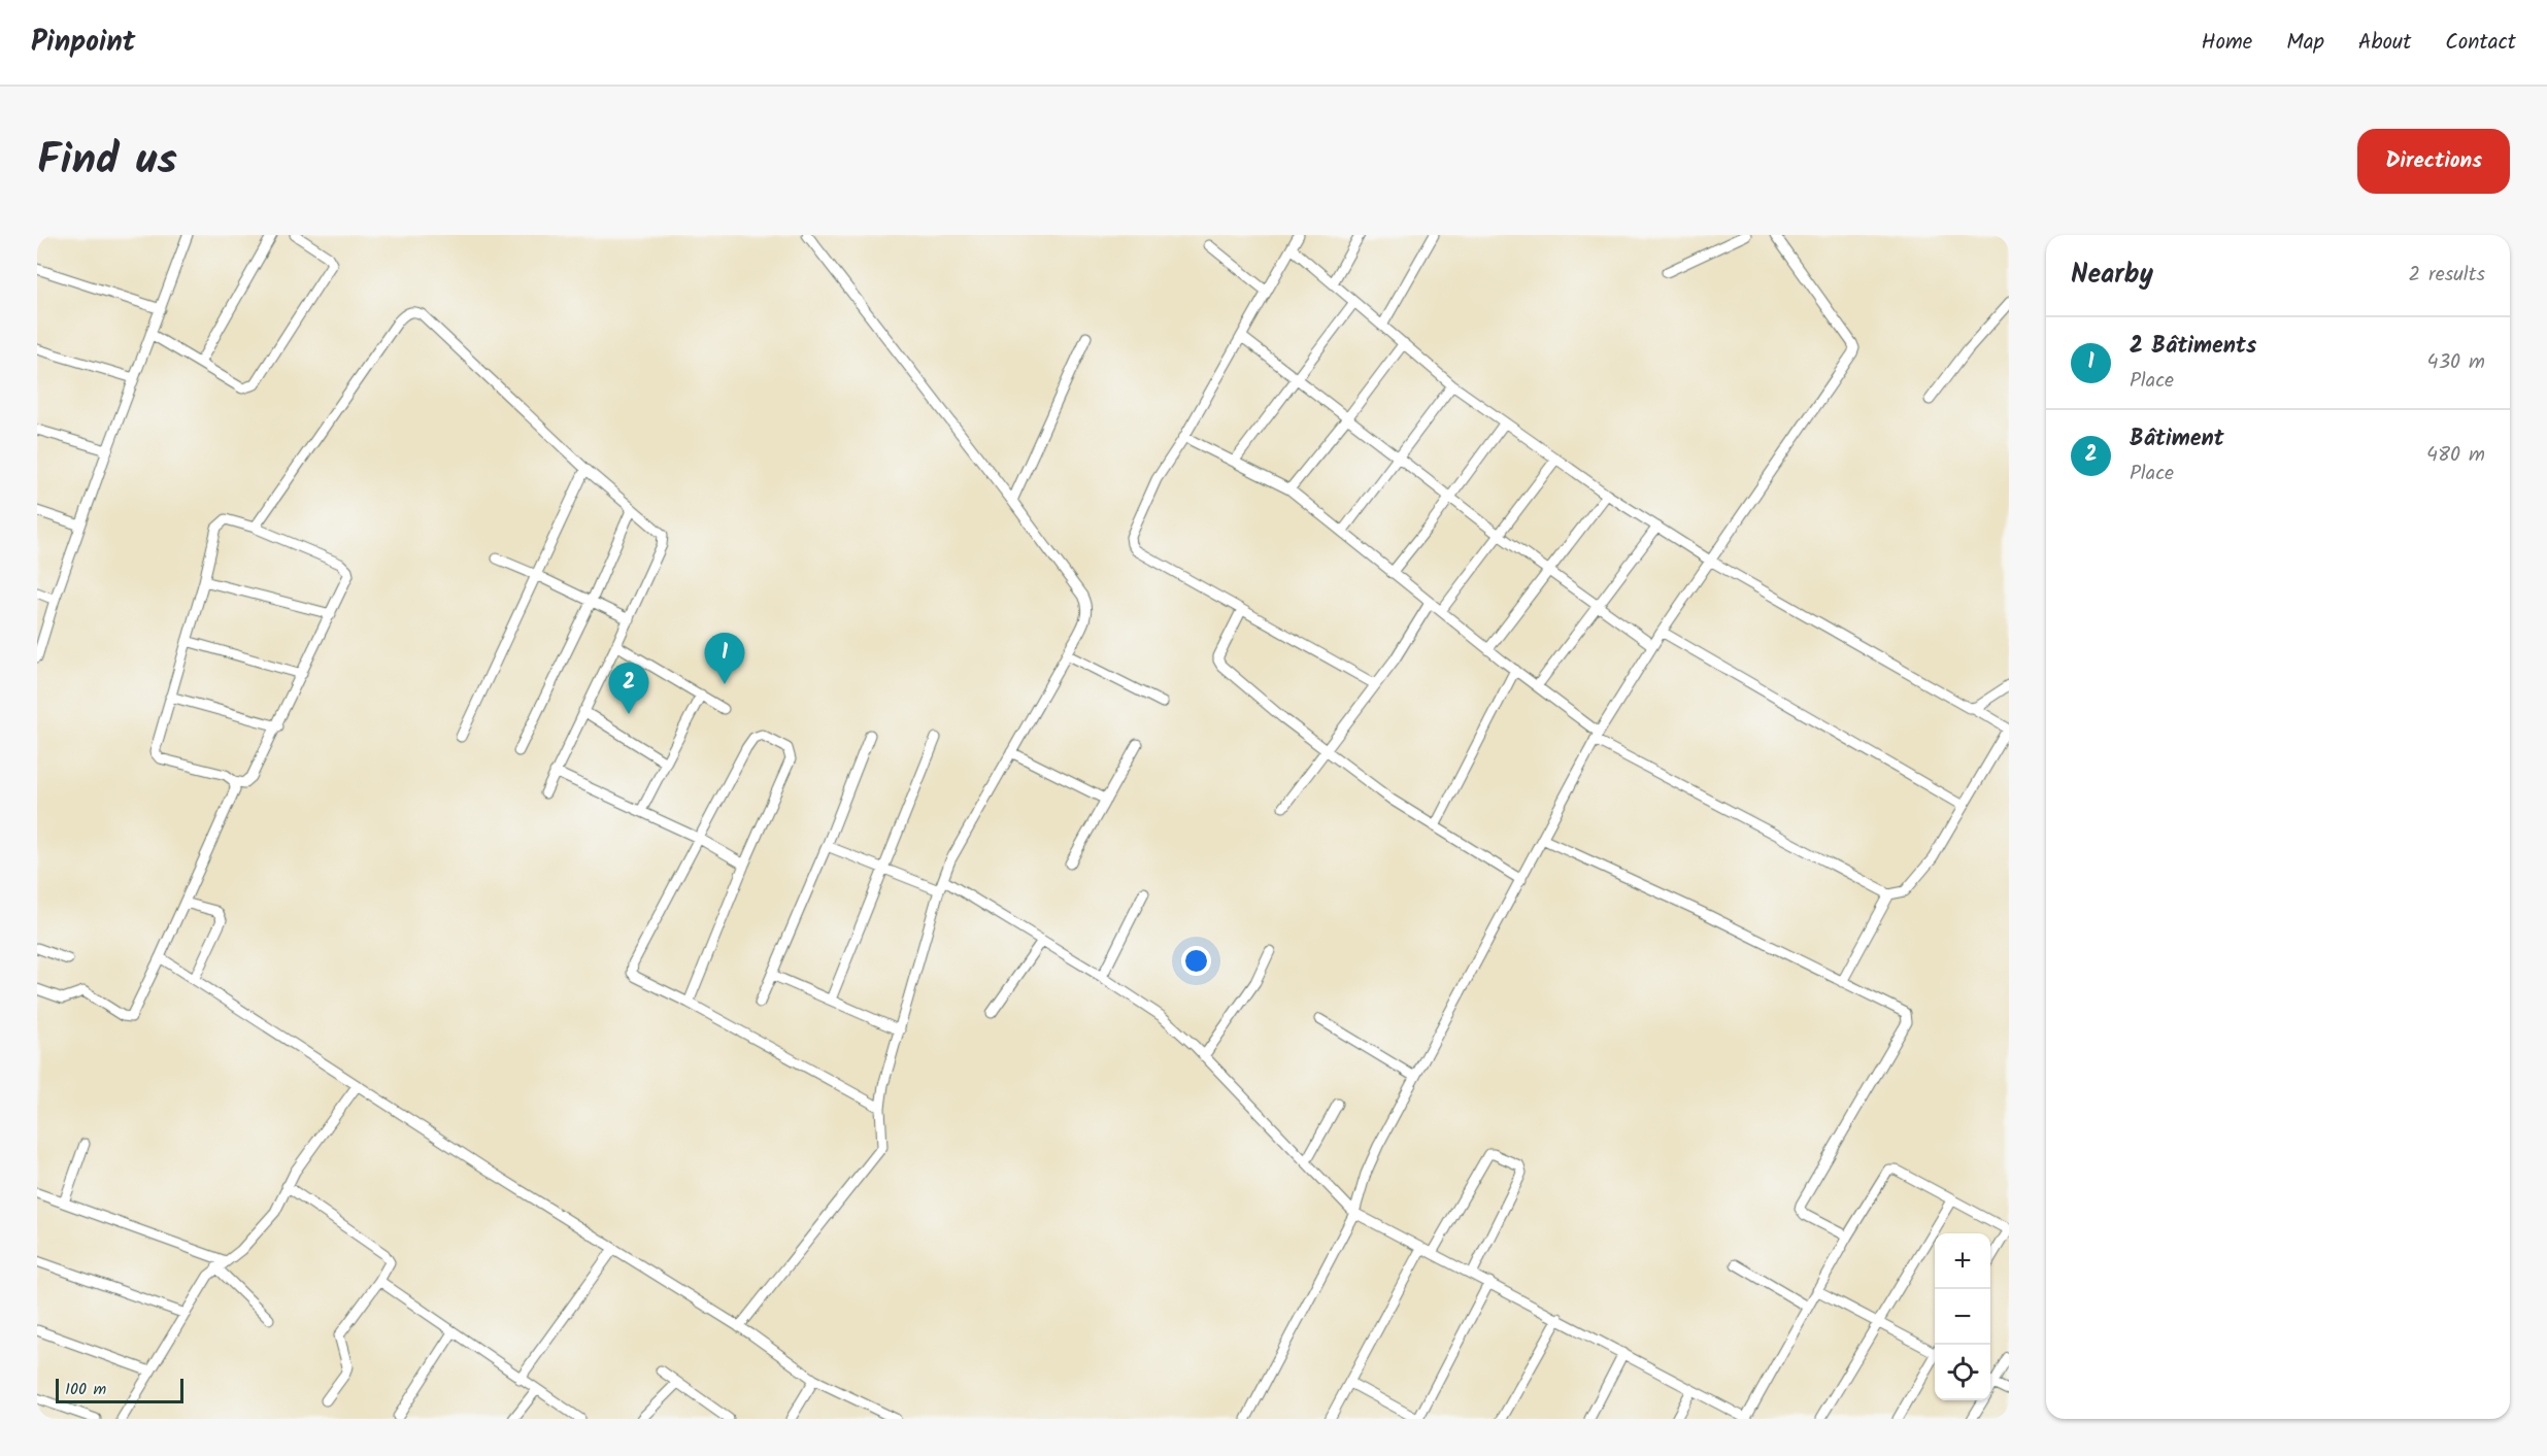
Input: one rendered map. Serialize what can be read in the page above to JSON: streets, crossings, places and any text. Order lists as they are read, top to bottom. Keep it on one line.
{"scale_bar":"100 m","page":{"header":"Pinpoint","nav":["Home","Map","About","Contact"],"title":"Find us","buttons":"Directions","heading":["Nearby","2 results"],"list":[{"mark":"1","name":"2 Bâtiments","note":"Place","value":"430 m"},{"mark":"2","name":"Bâtiment","note":"Place","value":"480 m"}],"pins":["1","2"],"map_buttons":["+","−"],"scale":"100 m"}}
